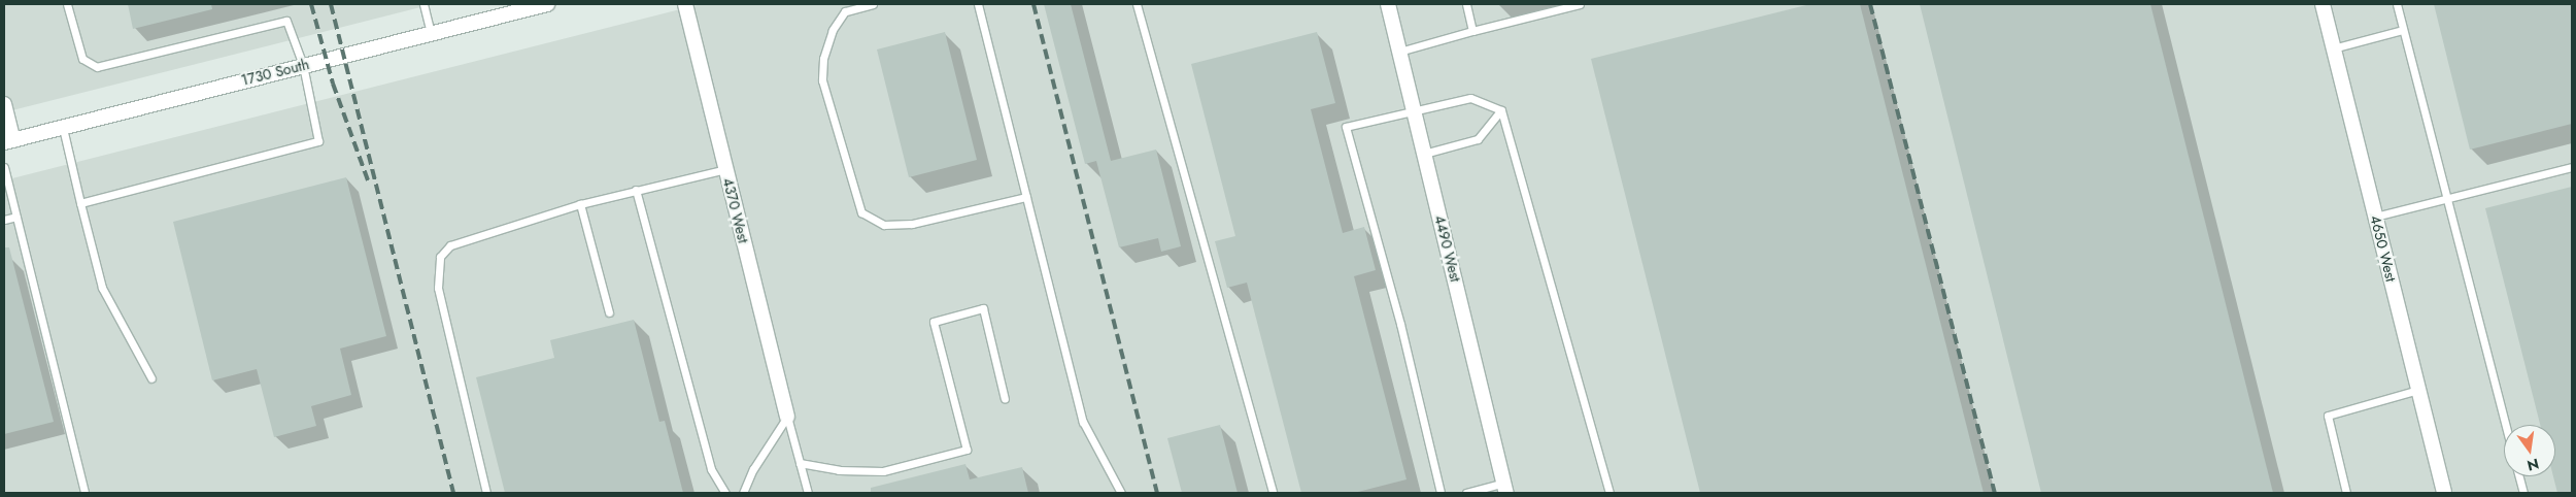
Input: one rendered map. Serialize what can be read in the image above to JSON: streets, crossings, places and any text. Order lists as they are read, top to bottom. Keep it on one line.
{"streets":{"street":["1730 South","4370 West","4490 West","4650 West"]},"north":"bottom"}
